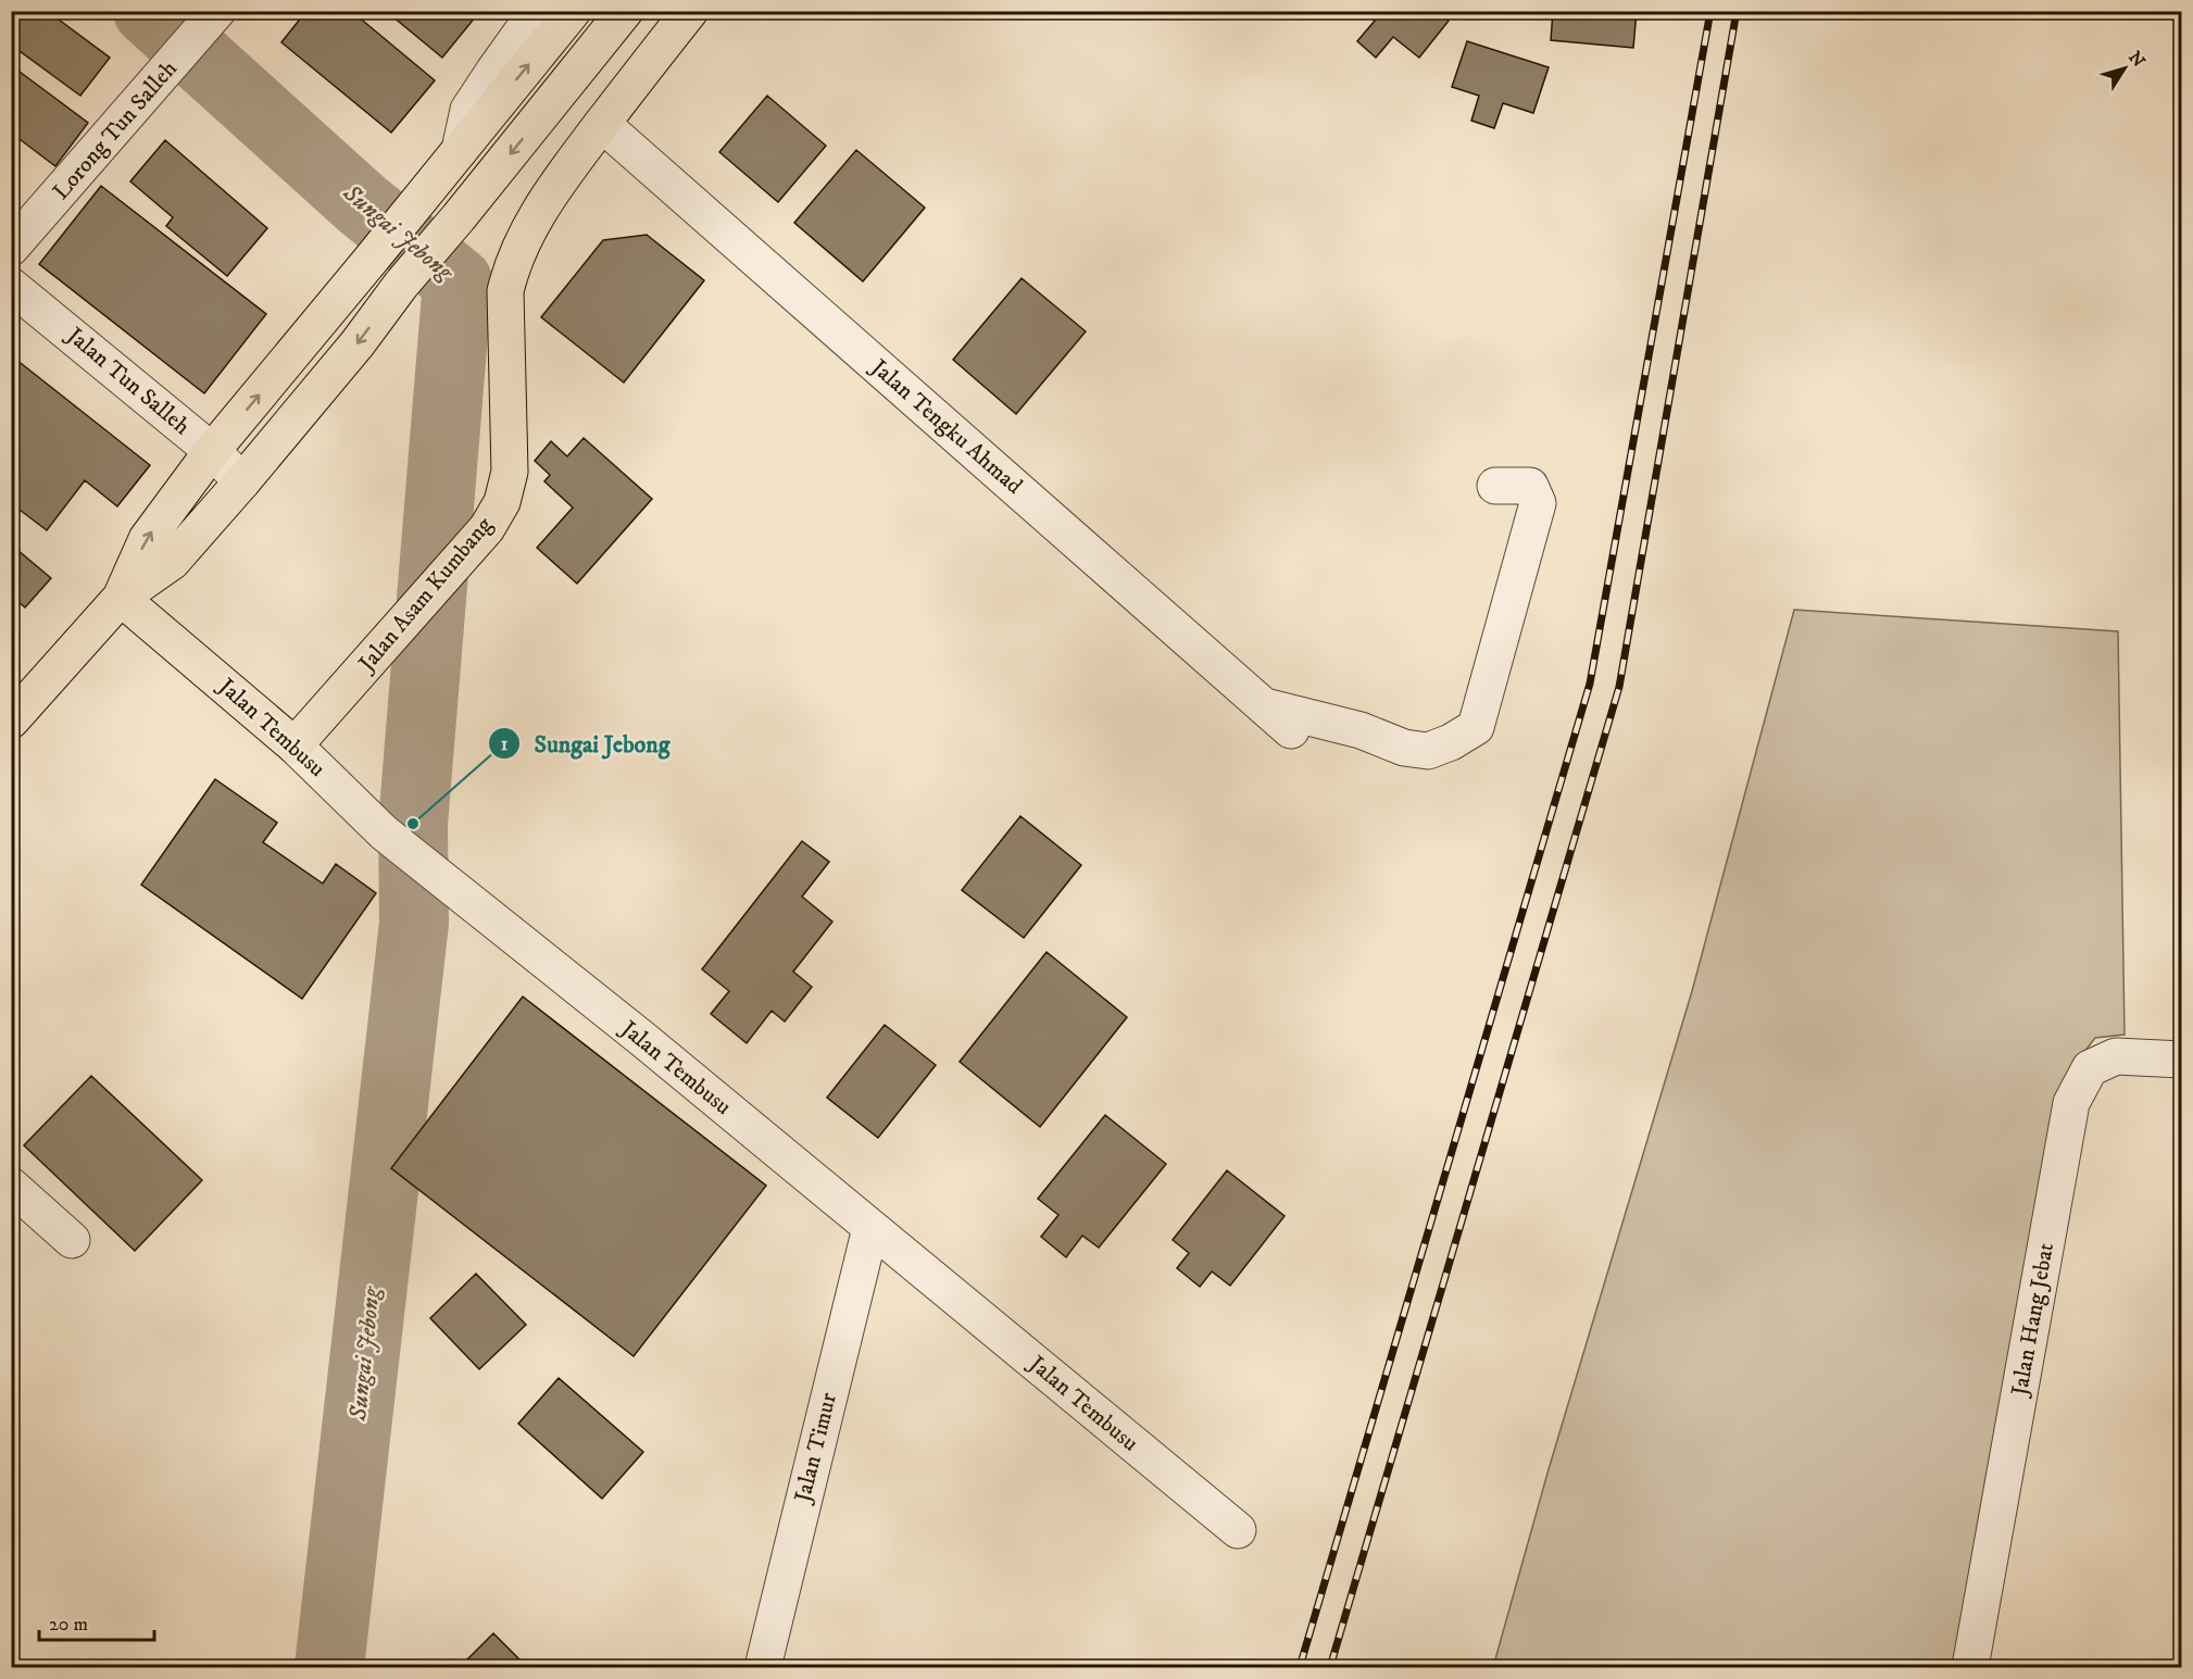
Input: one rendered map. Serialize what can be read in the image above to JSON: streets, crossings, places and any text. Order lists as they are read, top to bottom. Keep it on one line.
{"streets":{"main road":["Jalan Asam Kumbang","Jalan Tembusu"],"street":["Lorong Tun Salleh","Jalan Tun Salleh","Jalan Tengku Ahmad","Jalan Hang Jebat","Jalan Timur"]},"crossings":[["Jalan Tengku Ahmad","Jalan Asam Kumbang"],["Jalan Asam Kumbang","Jalan Tembusu"],["Jalan Tembusu","Jalan Timur"]],"water":["Sungai Jebong"],"places":["Sungai Jebong"],"scale_bar":"20 m","north":"top right"}
